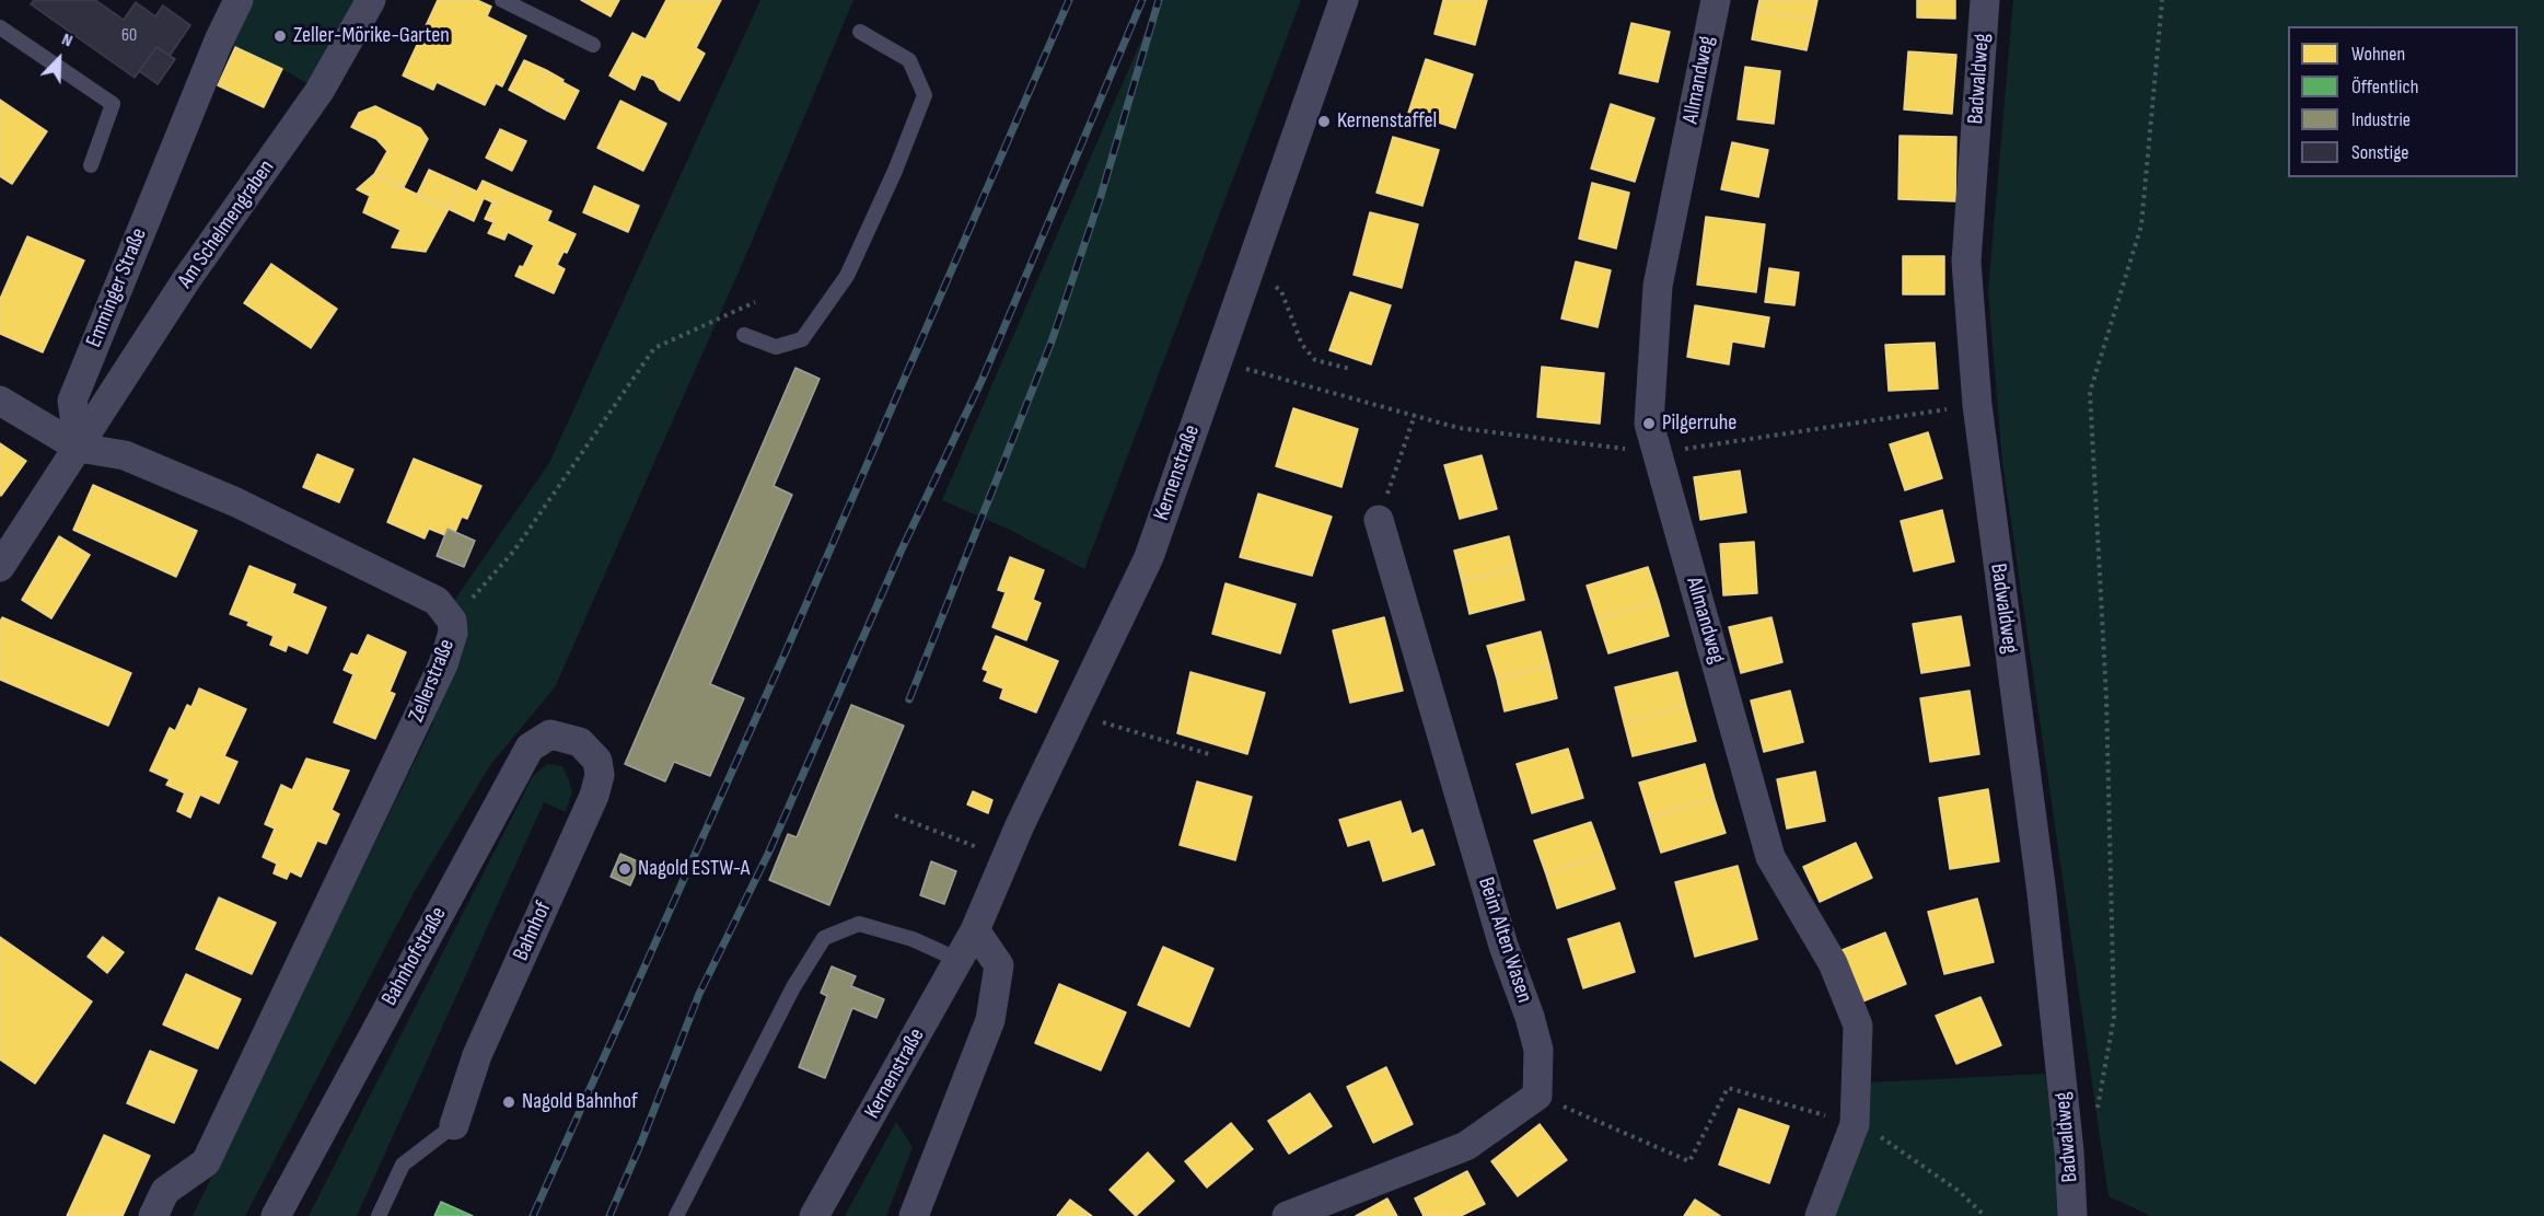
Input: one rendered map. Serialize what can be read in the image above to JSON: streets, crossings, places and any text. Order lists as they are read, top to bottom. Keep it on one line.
{"streets":{"street":["Badwaldweg","Allmandweg","Am Schelmengraben","Emminger Straße","Kernenstraße","Zellerstraße","Bahnhof","Beim Alten Wasen","Bahnhofstraße"]},"crossings":[["Am Schelmengraben","Emminger Straße"],["Am Schelmengraben","Zellerstraße"],["Emminger Straße","Zellerstraße"],["Bahnhof","Bahnhofstraße"]],"places":["Zeller-Mörike-Garten","Kernenstaffel","Pilgerruhe","Nagold ESTW-A","Nagold Bahnhof"],"house_numbers":["60"],"legend":["Wohnen","Öffentlich","Industrie","Sonstige"],"north":"top right"}
